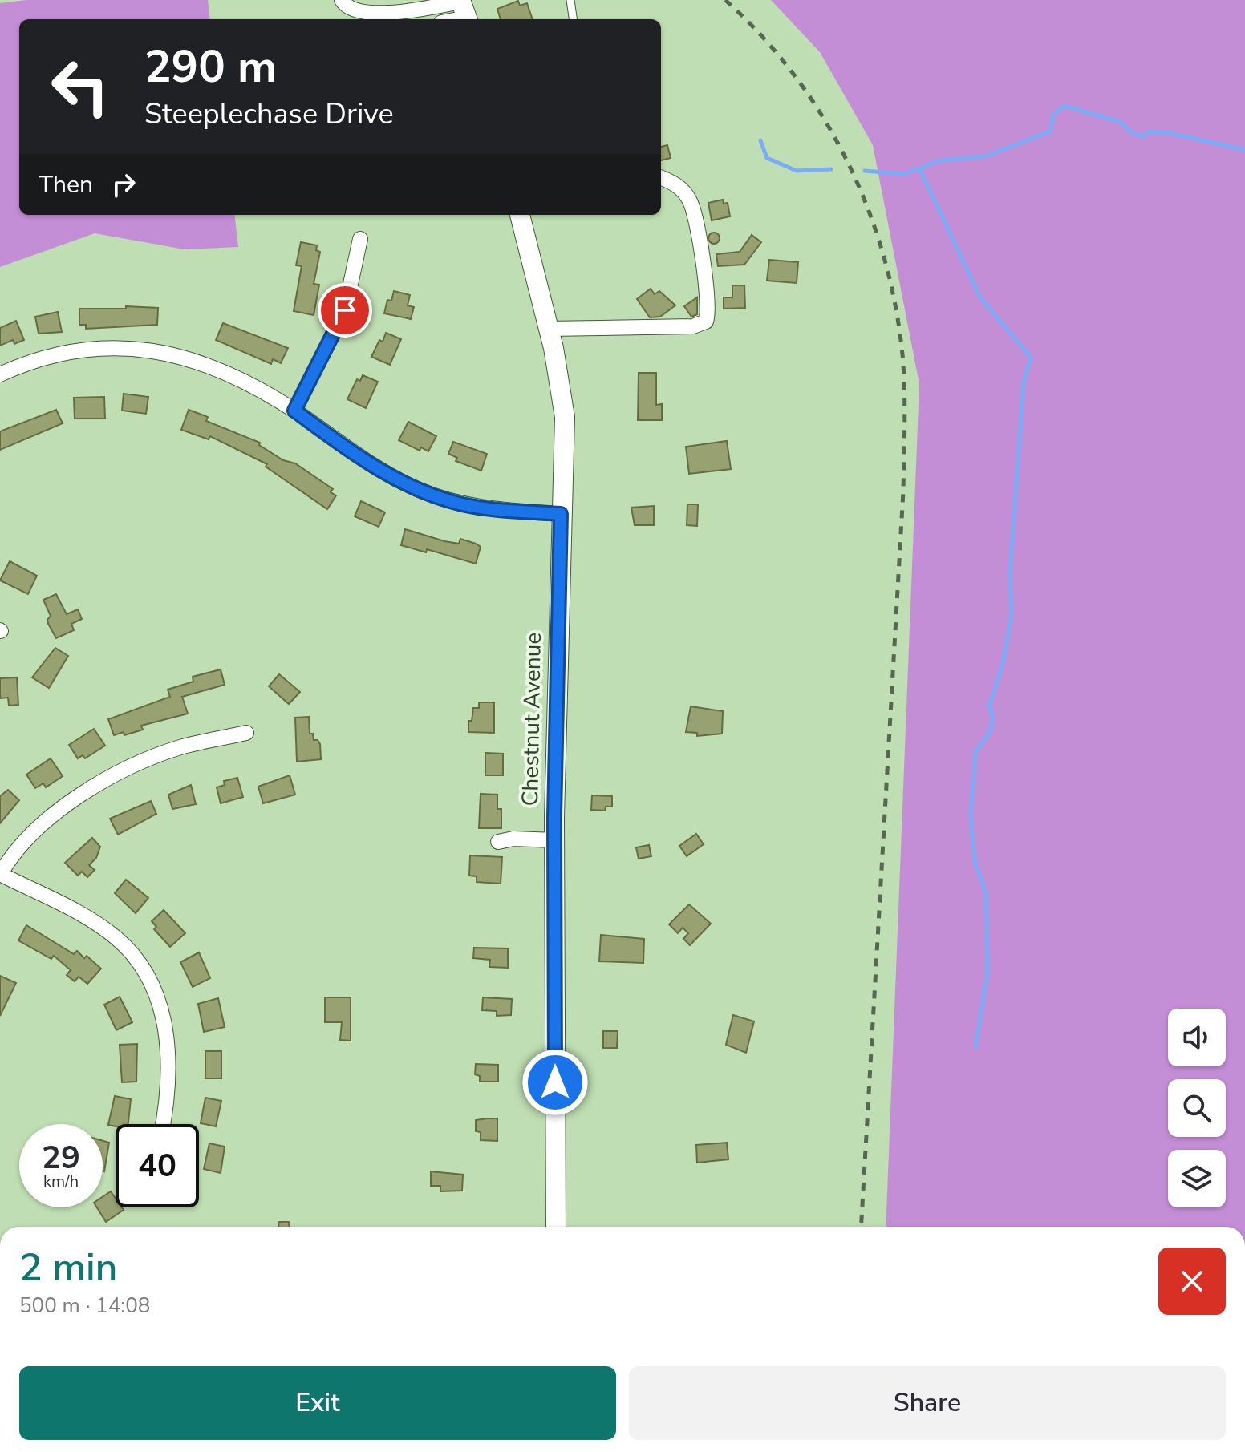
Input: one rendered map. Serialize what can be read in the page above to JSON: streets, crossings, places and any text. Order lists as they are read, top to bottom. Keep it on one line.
{"streets":{"street":["Chestnut Avenue"]},"page":{"turn":["290 m","Steeplechase Drive"],"then":"Then","speed":"29 km/h","limit":"40","heading":["2 min","500 m · 14:08"],"buttons":["Exit","Share"]}}
